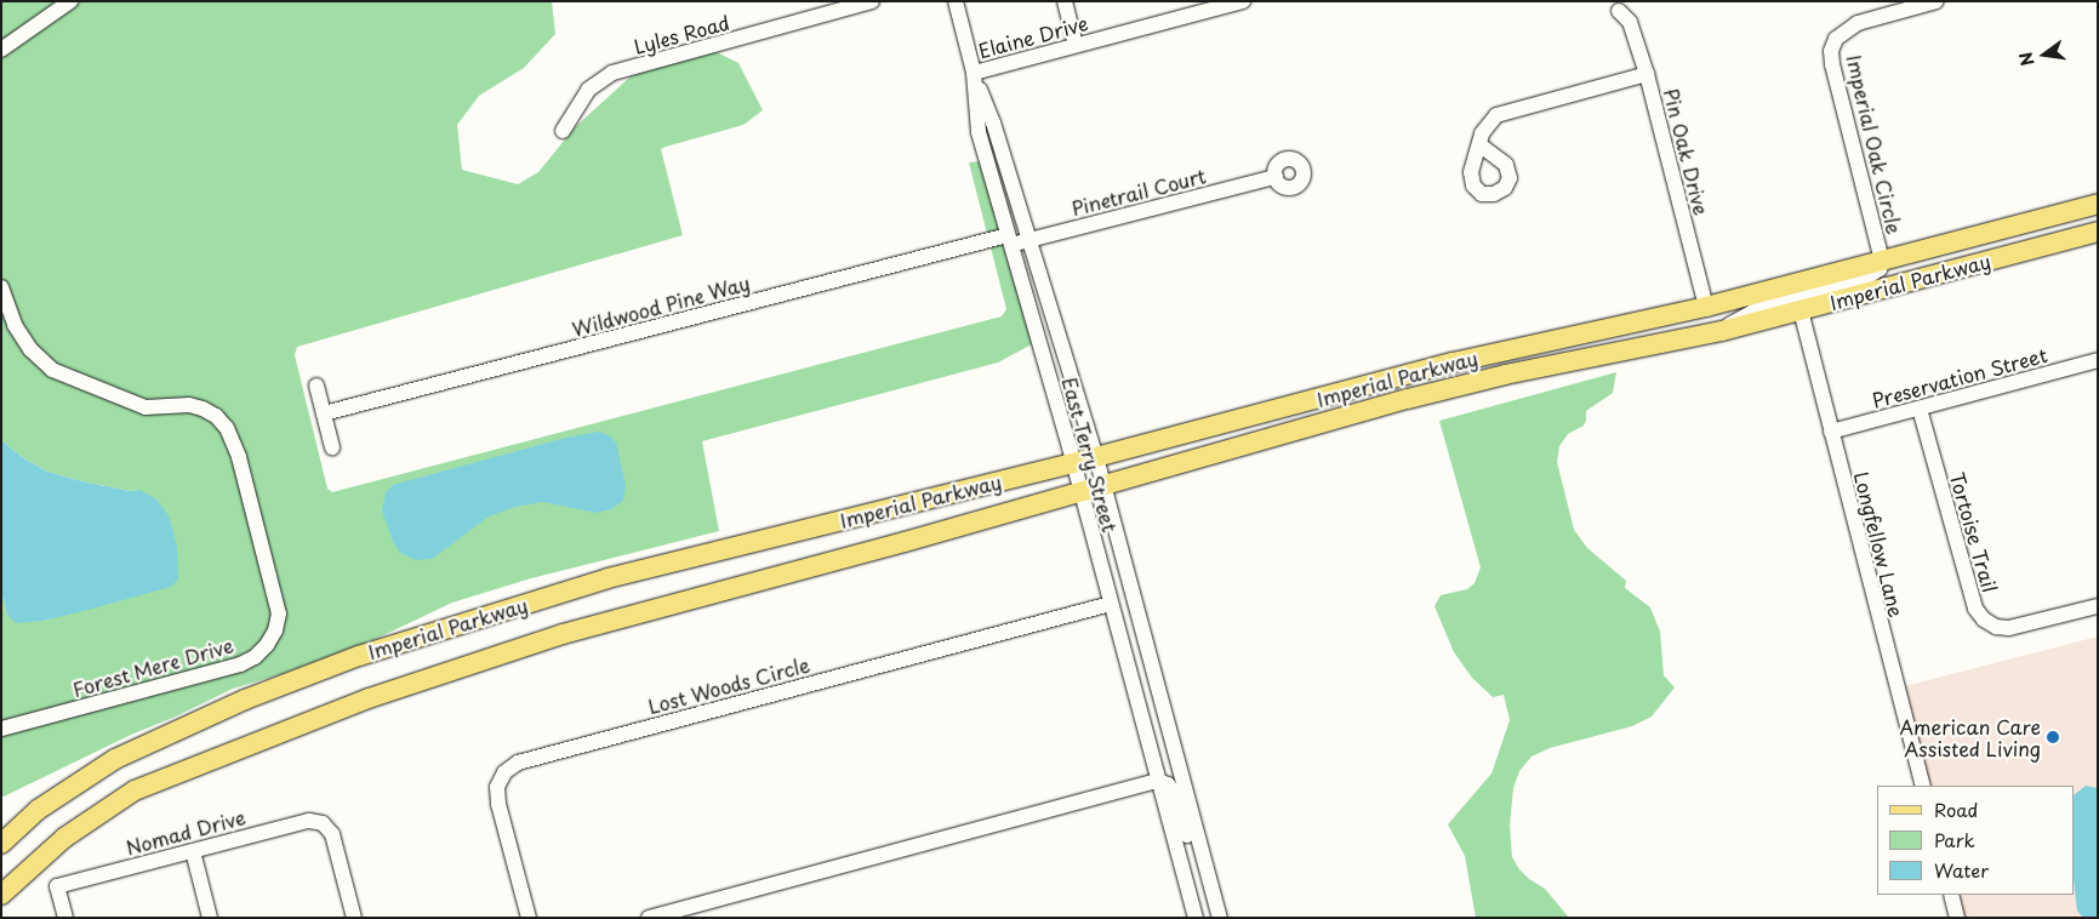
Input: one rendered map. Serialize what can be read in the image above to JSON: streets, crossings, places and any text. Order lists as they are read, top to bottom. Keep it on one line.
{"streets":{"main road":["Imperial Parkway"],"street":["Lyles Road","Elaine Drive","Imperial Oak Circle","Pin Oak Drive","Pinetrail Court","Wildwood Pine Way","Preservation Street","East Terry Street","Tortoise Trail","Longfellow Lane","Forest Mere Drive","Lost Woods Circle","Nomad Drive"]},"crossings":[["Elaine Drive","East Terry Street"],["Imperial Oak Circle","Imperial Parkway"],["Pin Oak Drive","Imperial Parkway"],["Pinetrail Court","Wildwood Pine Way"],["Pinetrail Court","East Terry Street"],["Imperial Parkway","East Terry Street"],["Imperial Parkway","Longfellow Lane"],["Wildwood Pine Way","East Terry Street"],["Preservation Street","Tortoise Trail"],["Preservation Street","Longfellow Lane"],["East Terry Street","Lost Woods Circle"]],"places":["American Care Assisted Living"],"legend":["Road","Park","Water"],"north":"left"}
